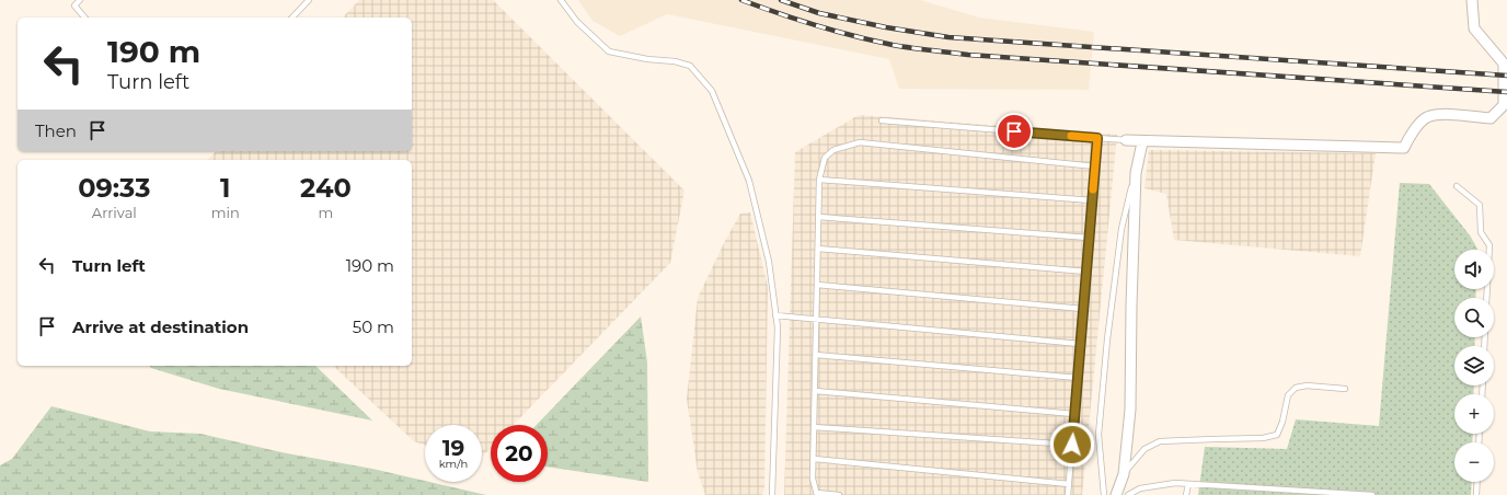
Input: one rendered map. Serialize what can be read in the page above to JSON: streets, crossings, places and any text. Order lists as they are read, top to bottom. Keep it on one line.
{"page":{"turn":["190 m","Turn left"],"then":"Then","eta":["09:33","Arrival","1","min","240","m"],"list":[{"name":"Turn left","value":"190 m"},{"name":"Arrive at destination","value":"50 m"}],"map_buttons":["+","−"],"speed":"19 km/h","limit":"20"}}
